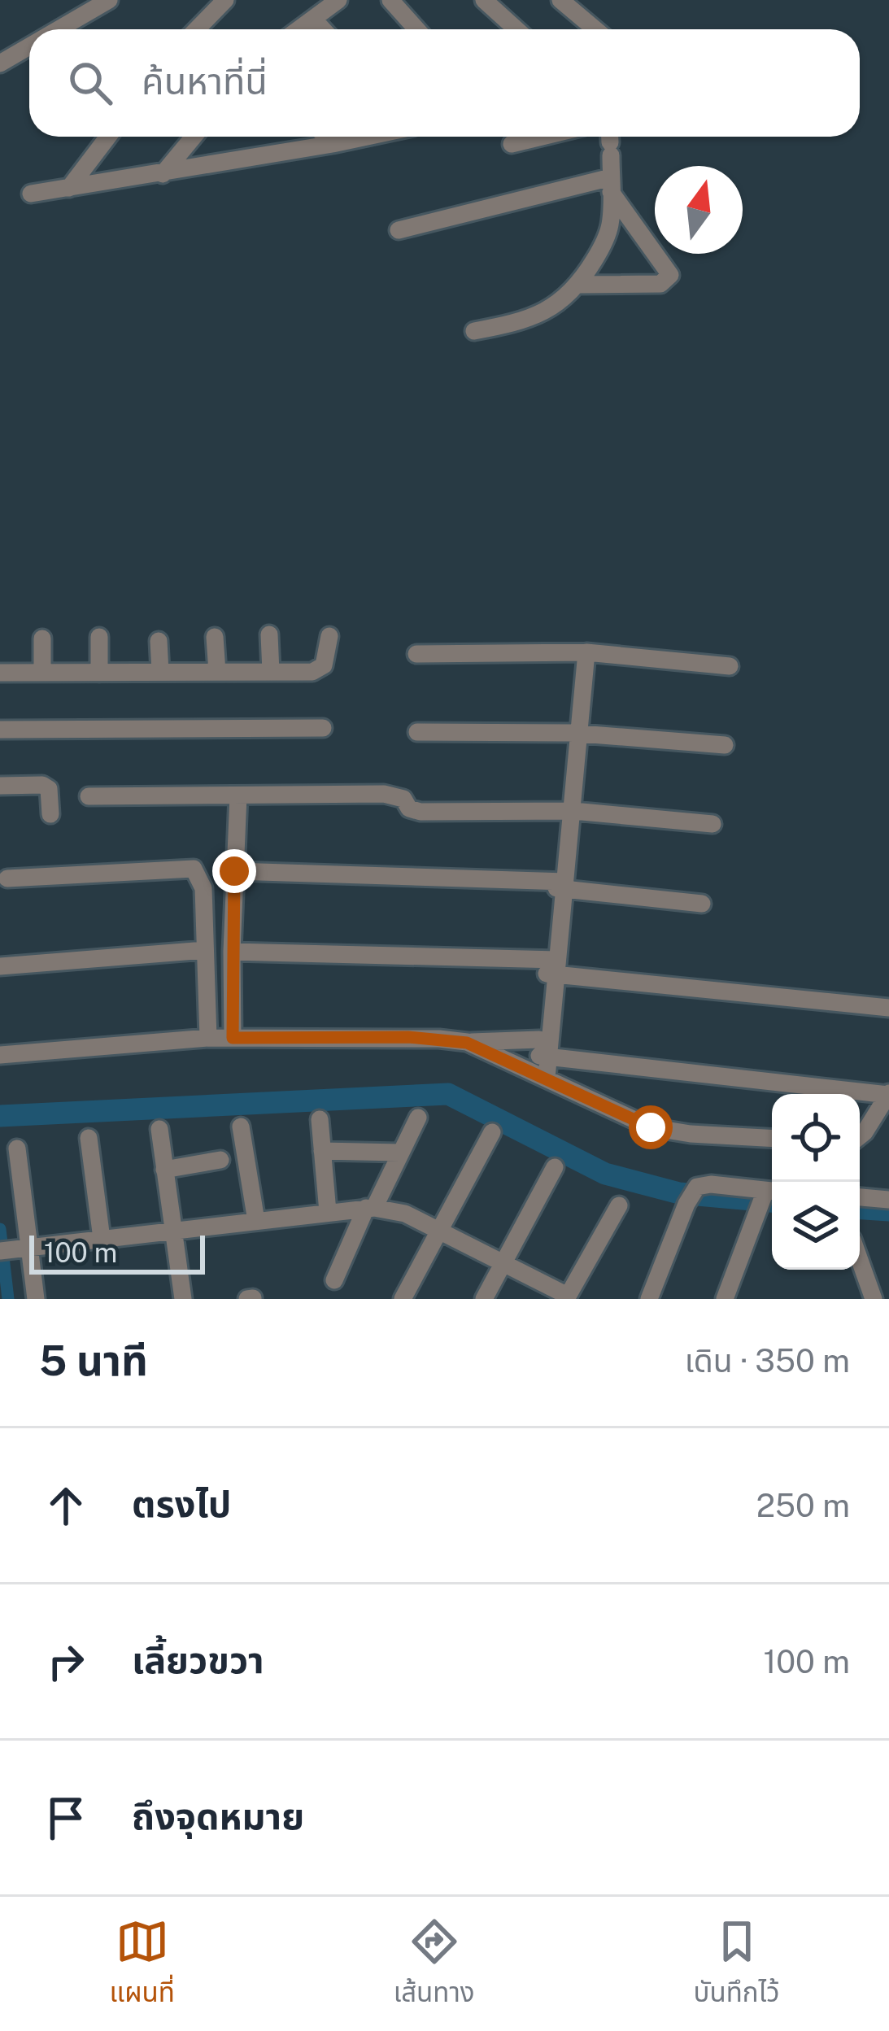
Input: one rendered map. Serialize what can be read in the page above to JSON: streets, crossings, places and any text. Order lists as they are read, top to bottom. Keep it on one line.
{"scale_bar":"100 m","north":"top","page":{"search":"ค้นหาที่นี่","scale":"100 m","heading":["5 นาที","เดิน · 350 m"],"list":[["ตรงไป","250 m"],["เลี้ยวขวา","100 m"],"ถึงจุดหมาย"],"nav":["แผนที่","เส้นทาง","บันทึกไว้"]}}
